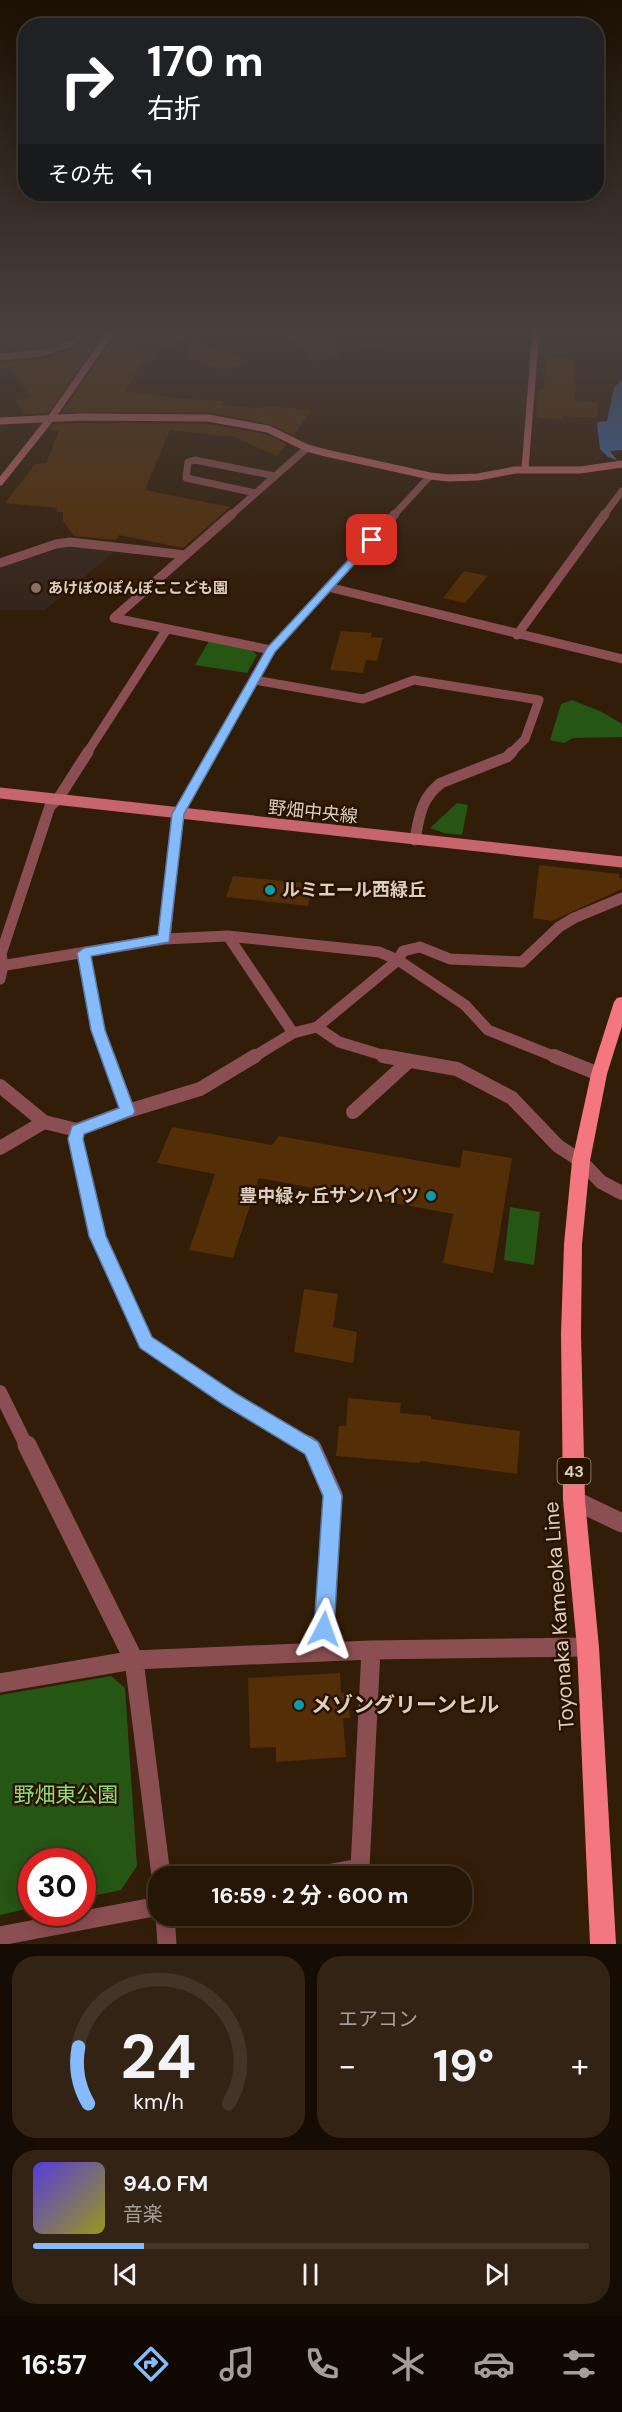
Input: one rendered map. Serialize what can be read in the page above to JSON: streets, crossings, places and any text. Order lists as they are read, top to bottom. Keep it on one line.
{"streets":{"main road":["43","Toyonaka Kameoka Line"],"street":["野畑中央線"]},"parks":["野畑東公園"],"places":["あけぼのぽんぽここども園","ルミエール西緑丘","豊中緑ヶ丘サンハイツ","メゾングリーンヒル"],"page":{"turn":["170 m","右折"],"then":"その先","limit":"30","trip":"16:59 · 2 分 · 600 m","tile":"エアコン","heat":["−","19°","+"],"song":["94.0 FM","音楽"],"tabs":"16:57","gauge":["24","km/h"]}}
